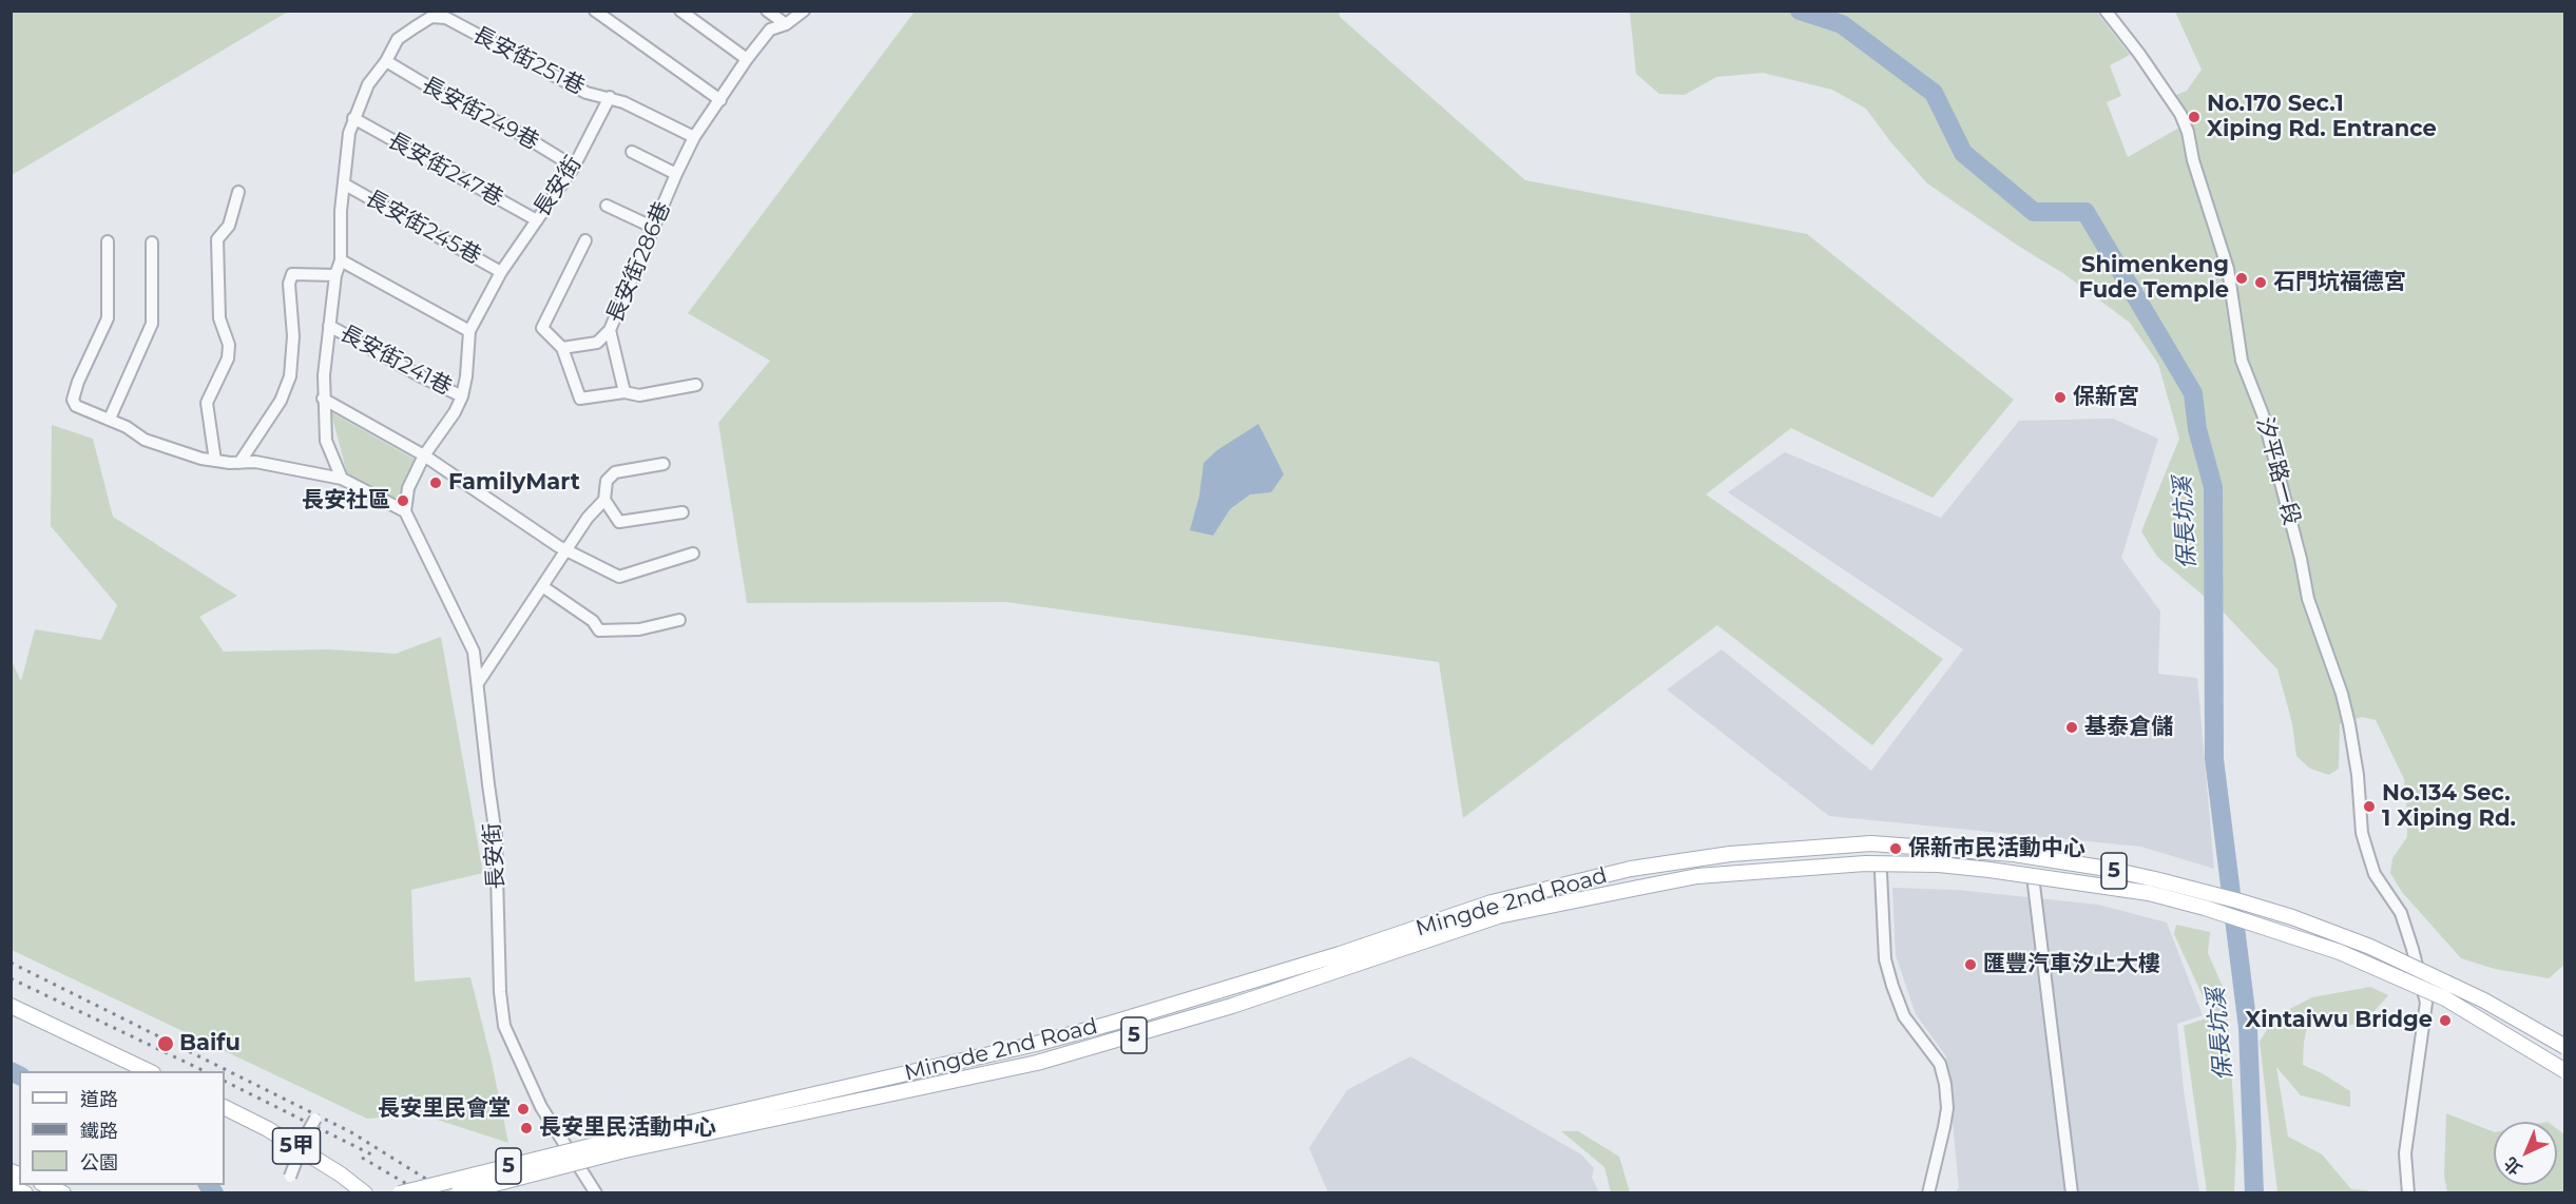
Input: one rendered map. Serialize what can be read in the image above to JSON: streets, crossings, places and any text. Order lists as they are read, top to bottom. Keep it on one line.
{"streets":{"main road":["5","Mingde 2nd Road","5甲"],"street":["長安街251巷","長安街249巷","長安街247巷","長安街","長安街245巷","長安街286巷","長安街241巷","汐平路一段"]},"crossings":[["長安街251巷","長安街249巷"],["長安街251巷","長安街"],["長安街249巷","長安街"],["長安街247巷","長安街"],["長安街","長安街245巷"],["長安街","長安街241巷"]],"water":["保長坑溪"],"places":["No.170 Sec.1 Xiping Rd. Entrance","Shimenkeng Fude Temple","石門坑福德宮","保新宮","FamilyMart","長安社區","基泰倉儲","No.134 Sec. 1 Xiping Rd.","保新市民活動中心","匯豐汽車汐止大樓","Xintaiwu Bridge","Baifu","長安里民會堂","長安里民活動中心"],"legend":["道路","鐵路","公園"],"north":"bottom left"}
